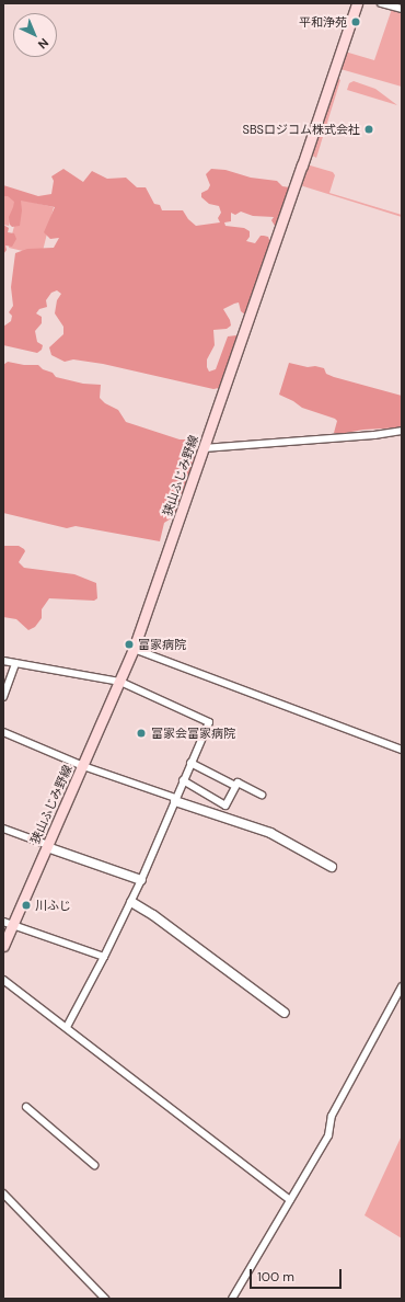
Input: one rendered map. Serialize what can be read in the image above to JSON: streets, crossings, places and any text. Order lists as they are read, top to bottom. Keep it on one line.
{"streets":{"main road":["狭山ふじみ野線"]},"places":["平和浄苑","SBSロジコム株式会社","富家病院","富家会富家病院","川ふじ"],"scale_bar":"100 m","north":"bottom right"}
